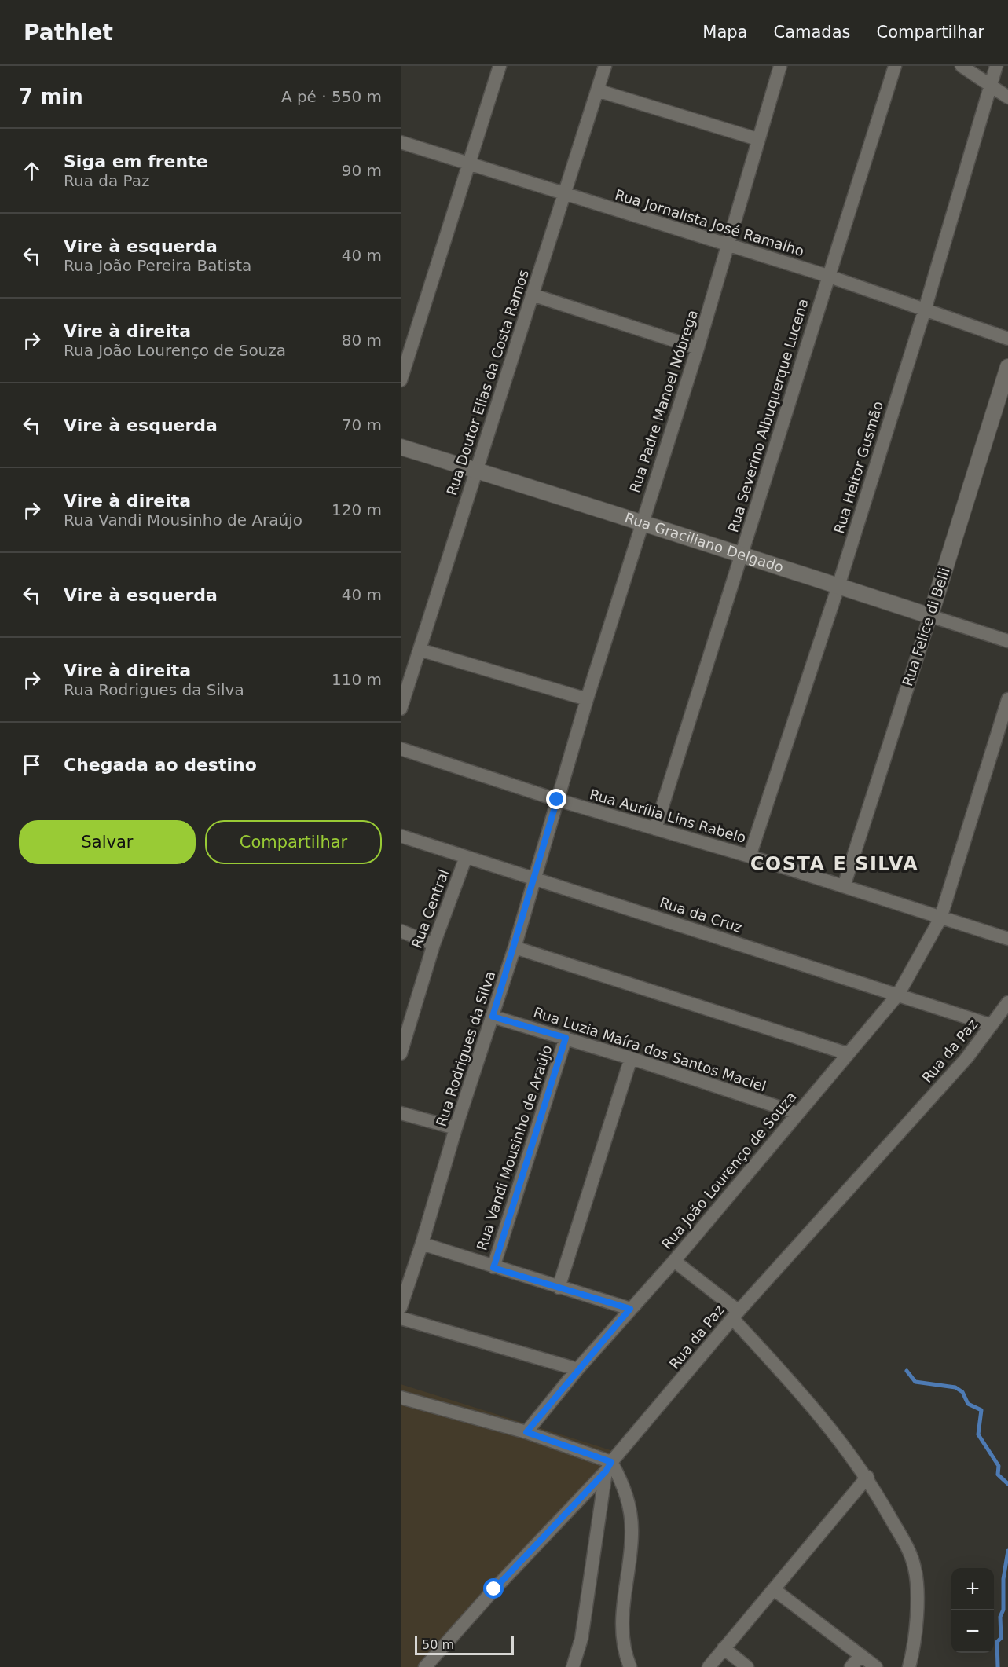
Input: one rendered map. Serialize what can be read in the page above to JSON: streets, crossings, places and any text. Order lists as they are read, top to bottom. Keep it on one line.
{"streets":{"street":["Rua Jornalista José Ramalho","Rua Doutor Elias da Costa Ramos","Rua Padre Manoel Nóbrega","Rua Severino Albuquerque Lucena","Rua Heitor Gusmão","Rua Graciliano Delgado","Rua Felice di Belli","Rua Aurília Lins Rabelo","Rua Central","Rua da Cruz","Rua Rodrigues da Silva","Rua Luzia Maíra dos Santos Maciel","Rua da Paz","Rua Vandi Mousinho de Araújo","Rua João Lourenço de Souza"]},"crossings":[["Rua Jornalista José Ramalho","Rua Doutor Elias da Costa Ramos"],["Rua Jornalista José Ramalho","Rua Padre Manoel Nóbrega"],["Rua Jornalista José Ramalho","Rua Severino Albuquerque Lucena"],["Rua Jornalista José Ramalho","Rua Heitor Gusmão"],["Rua Doutor Elias da Costa Ramos","Rua Graciliano Delgado"],["Rua Padre Manoel Nóbrega","Rua Graciliano Delgado"],["Rua Padre Manoel Nóbrega","Rua Aurília Lins Rabelo"],["Rua Padre Manoel Nóbrega","Rua Rodrigues da Silva"],["Rua Severino Albuquerque Lucena","Rua Graciliano Delgado"],["Rua Severino Albuquerque Lucena","Rua Aurília Lins Rabelo"],["Rua Heitor Gusmão","Rua Graciliano Delgado"],["Rua Heitor Gusmão","Rua Aurília Lins Rabelo"],["Rua Graciliano Delgado","Rua Felice di Belli"],["Rua Felice di Belli","Rua Aurília Lins Rabelo"],["Rua Aurília Lins Rabelo","Rua Rodrigues da Silva"],["Rua Aurília Lins Rabelo","Rua João Lourenço de Souza"],["Rua Central","Rua da Cruz"],["Rua da Cruz","Rua Rodrigues da Silva"],["Rua da Cruz","Rua da Paz"],["Rua da Cruz","Rua João Lourenço de Souza"],["Rua Rodrigues da Silva","Rua Luzia Maíra dos Santos Maciel"],["Rua Luzia Maíra dos Santos Maciel","Rua Vandi Mousinho de Araújo"],["Rua Luzia Maíra dos Santos Maciel","Rua João Lourenço de Souza"]],"districts":["COSTA E SILVA"],"scale_bar":"50 m","page":{"header":"Pathlet","nav":["Mapa","Camadas","Compartilhar"],"heading":["7 min","A pé · 550 m"],"list":[["Siga em frente","Rua da Paz","90 m"],["Vire à esquerda","Rua João Pereira Batista","40 m"],["Vire à direita","Rua João Lourenço de Souza","80 m"],["Vire à esquerda","70 m"],["Vire à direita","Rua Vandi Mousinho de Araújo","120 m"],["Vire à esquerda","40 m"],["Vire à direita","Rua Rodrigues da Silva","110 m"],"Chegada ao destino"],"buttons":["Salvar","Compartilhar"],"map_buttons":["+","−"],"scale":"50 m"}}
